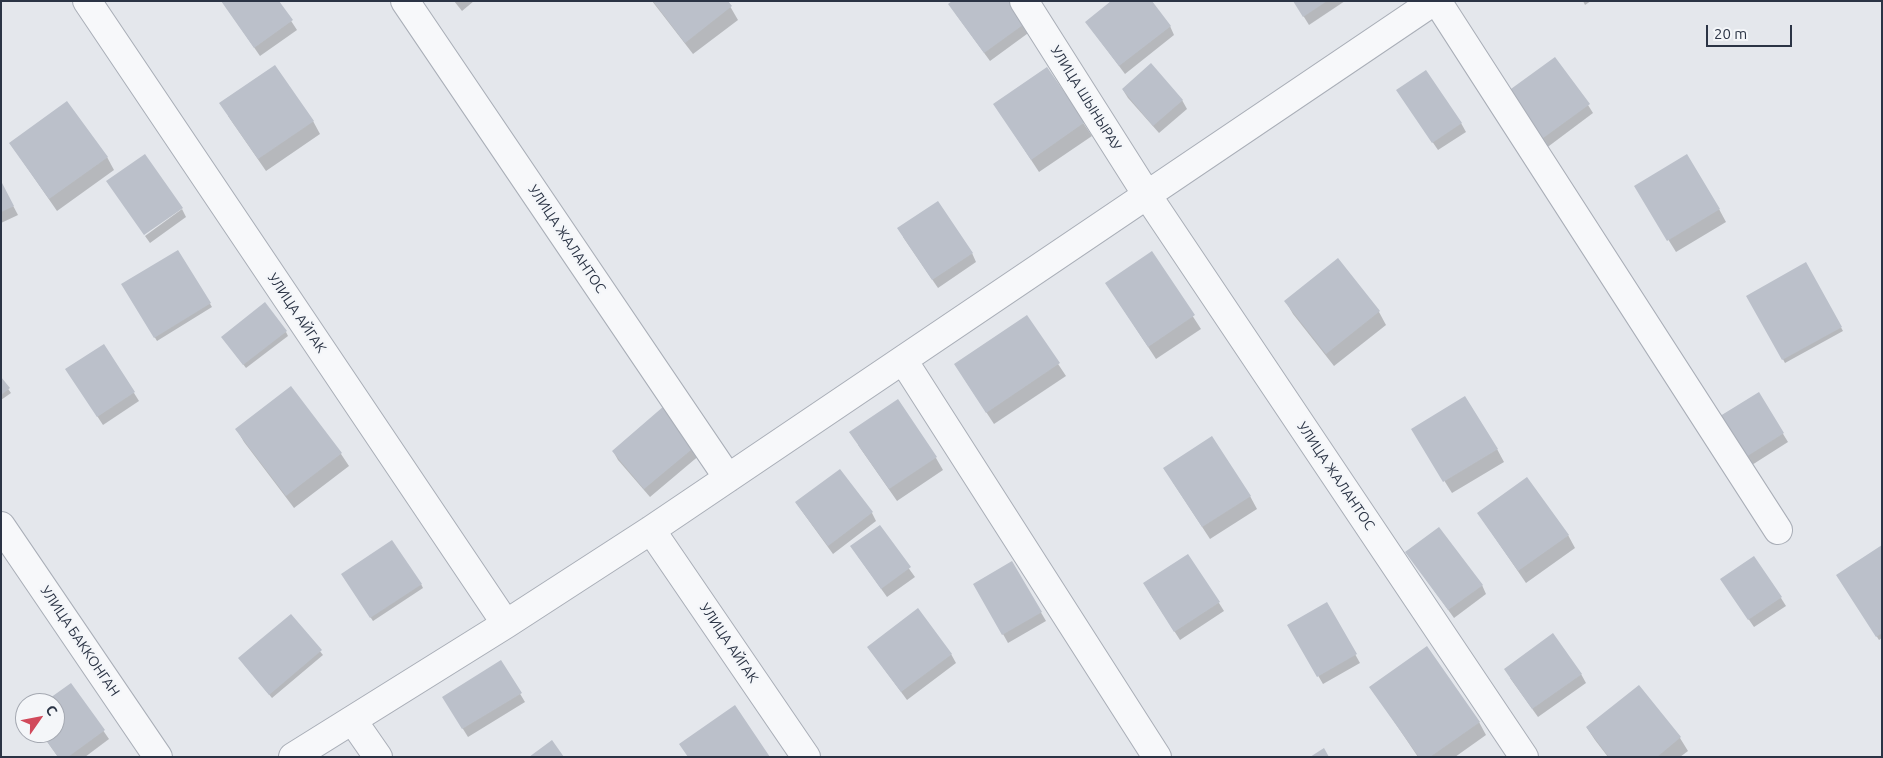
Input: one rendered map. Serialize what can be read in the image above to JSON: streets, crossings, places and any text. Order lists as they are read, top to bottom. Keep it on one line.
{"streets":{"street":["УЛИЦА ШЫНЫРАУ","УЛИЦА ЖАЛАНТОС","УЛИЦА АЙГАК","УЛИЦА БАККОНГАН"]},"crossings":[["УЛИЦА ШЫНЫРАУ","УЛИЦА ЖАЛАНТОС"]],"scale_bar":"20 m","north":"top right"}
